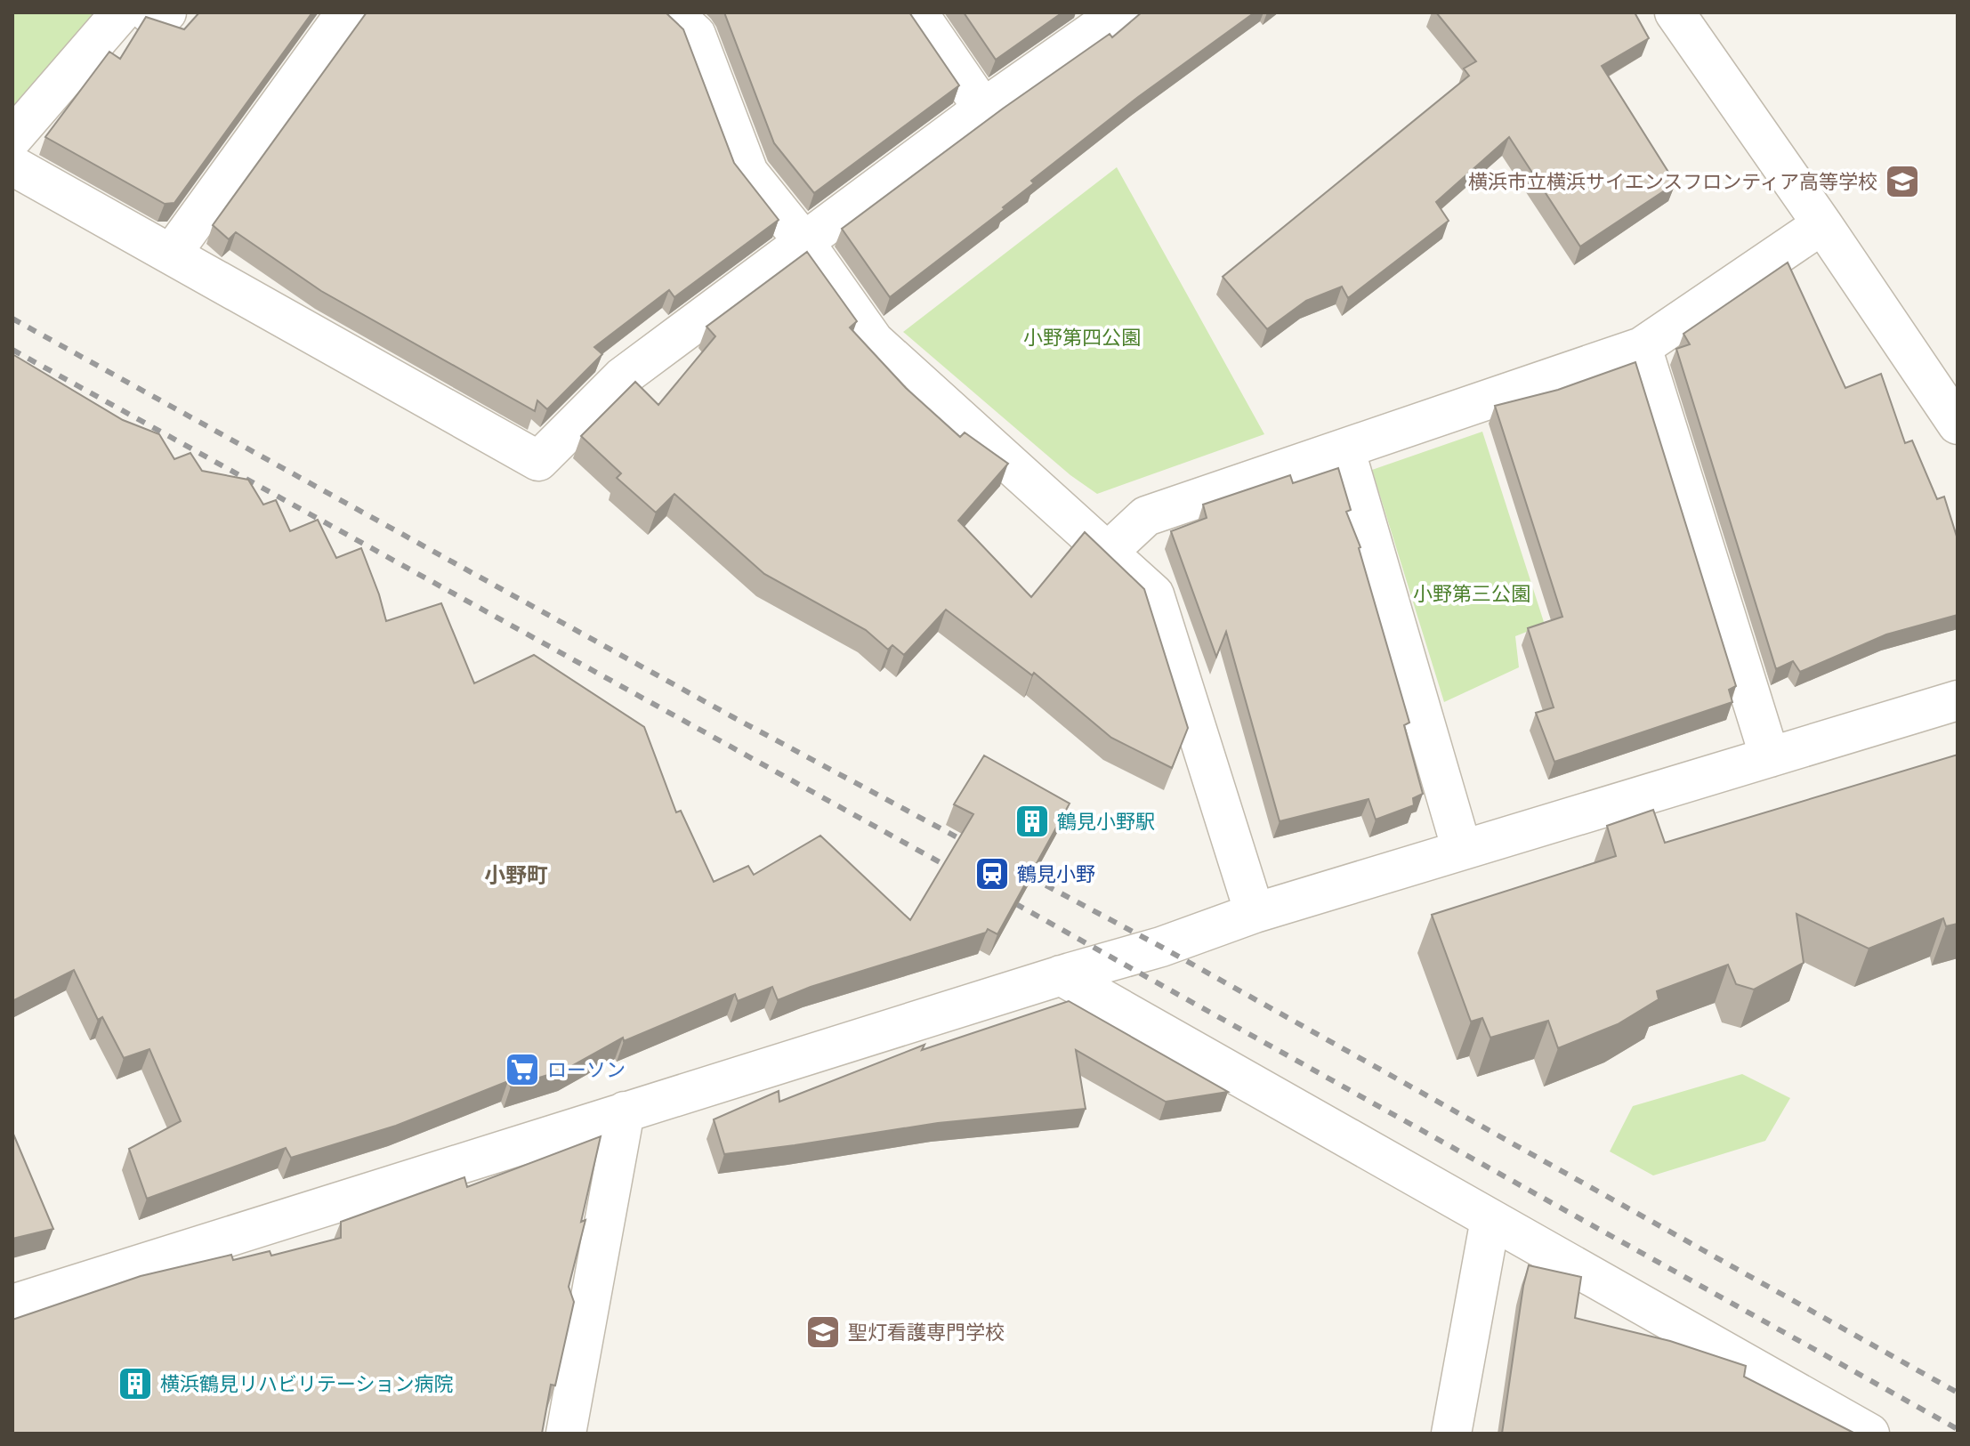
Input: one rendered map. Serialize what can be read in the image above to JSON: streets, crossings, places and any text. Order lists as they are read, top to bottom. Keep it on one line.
{"districts":["小野町"],"parks":["小野第四公園","小野第三公園"],"places":{"school or university":["横浜市立横浜サイエンスフロンティア高等学校","聖灯看護専門学校"],"building":["鶴見小野駅","横浜鶴見リハビリテーション病院"],"station":["鶴見小野"],"supermarket":["ローソン"]}}
